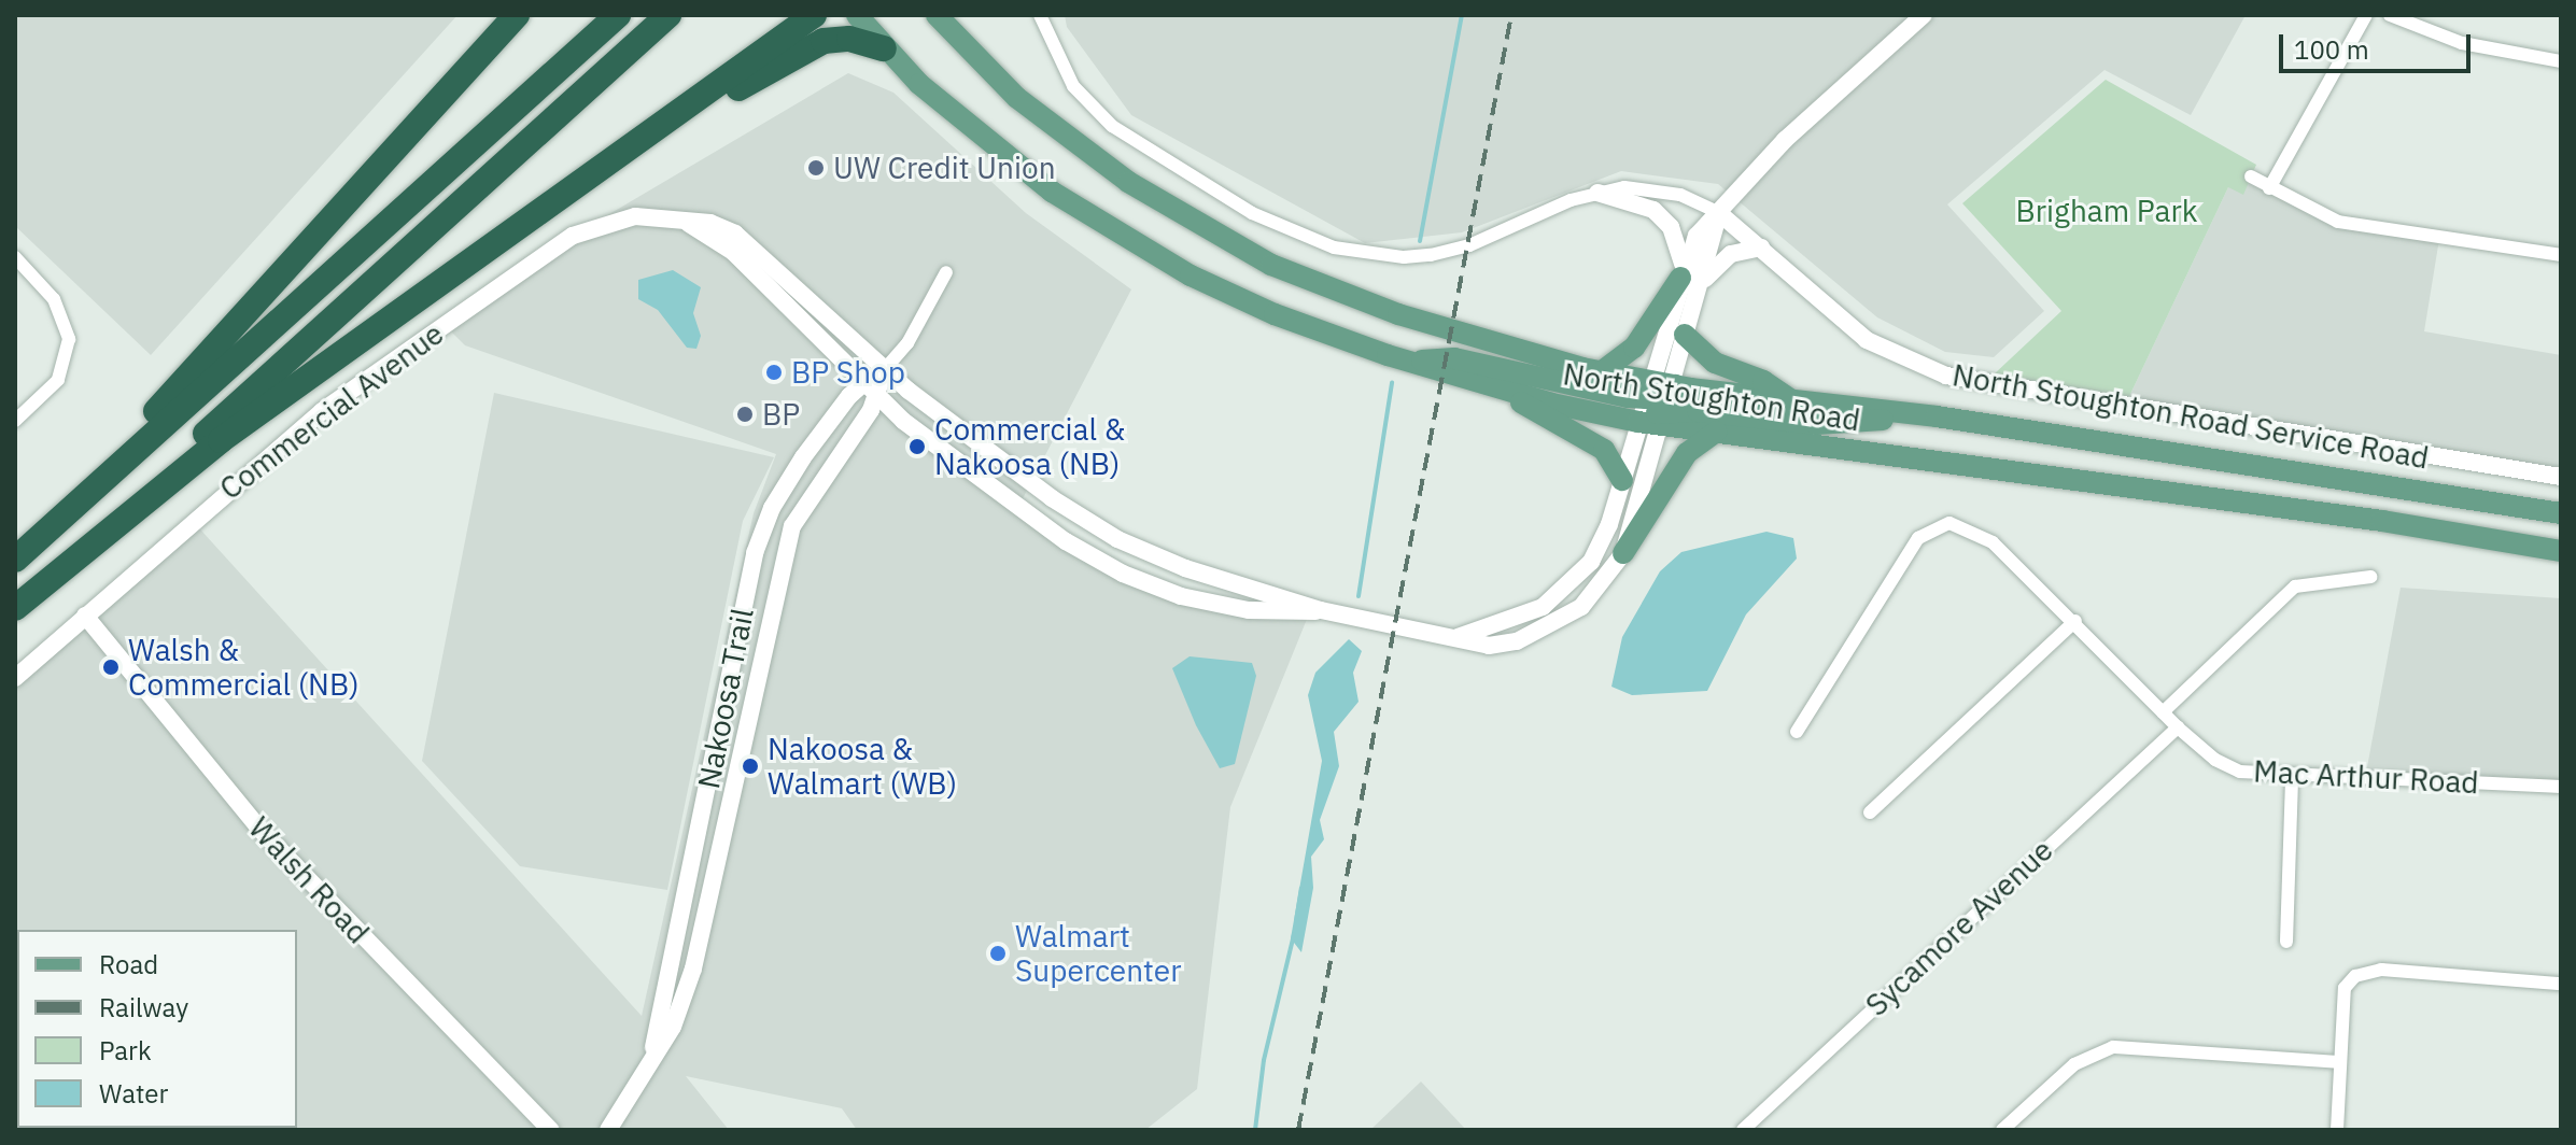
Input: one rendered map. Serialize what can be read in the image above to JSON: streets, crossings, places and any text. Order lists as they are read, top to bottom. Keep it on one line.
{"streets":{"main road":["North Stoughton Road"],"street":["Commercial Avenue","North Stoughton Road Service Road","Nakoosa Trail","Mac Arthur Road","Walsh Road","Sycamore Avenue"]},"crossings":[["North Stoughton Road","Commercial Avenue"],["Commercial Avenue","North Stoughton Road Service Road"],["Commercial Avenue","Nakoosa Trail"],["Commercial Avenue","Walsh Road"],["Mac Arthur Road","Sycamore Avenue"]],"parks":["Brigham Park"],"places":["UW Credit Union","BP Shop","BP","Commercial & Nakoosa (NB)","Walsh & Commercial (NB)","Nakoosa & Walmart (WB)","Walmart Supercenter"],"legend":["Road","Railway","Park","Water"],"scale_bar":"100 m"}
